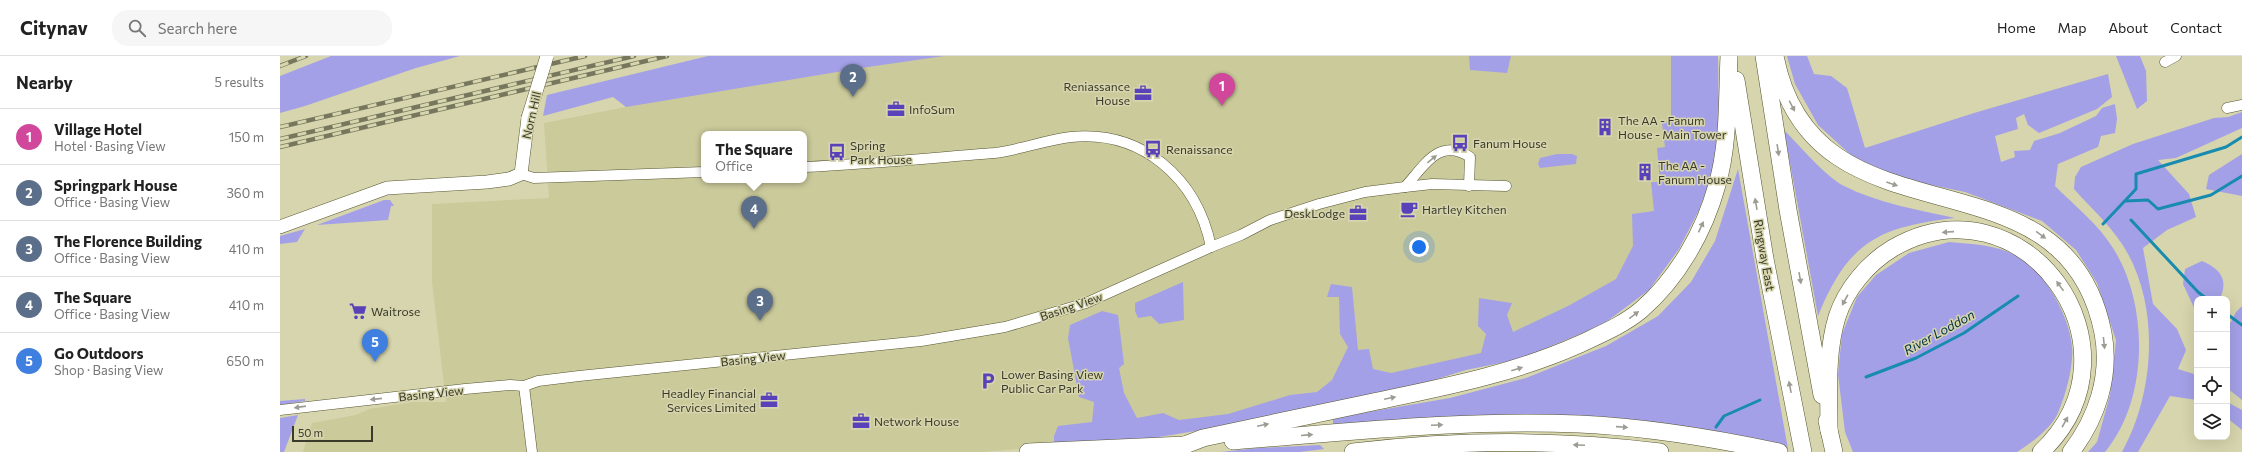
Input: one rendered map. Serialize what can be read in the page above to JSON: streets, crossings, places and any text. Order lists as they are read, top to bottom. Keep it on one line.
{"streets":{"main road":["Ringway East"],"street":["Norn Hill","Basing View"]},"water":["River Loddon"],"places":{"office":["Reniassance House","InfoSum","DeskLodge","Headley Financial Services Limited","Network House"],"building":["The AA - Fanum House - Main Tower","The AA - Fanum House"],"bus stop":["Fanum House","Renaissance","Spring Park House"],"cafe":["Hartley Kitchen"],"supermarket":["Waitrose"],"parking":["Lower Basing View Public Car Park"]},"scale_bar":"50 m","page":{"header":"Citynav","search":"Search here","nav":["Home","Map","About","Contact"],"heading":["Nearby","5 results"],"pins":["2","1","4","3","5"],"list":[{"mark":"1","name":"Village Hotel","note":"Hotel · Basing View","value":"150 m"},{"mark":"2","name":"Springpark House","note":"Office · Basing View","value":"360 m"},{"mark":"3","name":"The Florence Building","note":"Office · Basing View","value":"410 m"},{"mark":"4","name":"The Square","note":"Office · Basing View","value":"410 m"},{"mark":"5","name":"Go Outdoors","note":"Shop · Basing View","value":"650 m"}],"popup":["The Square","Office"],"map_buttons":["+","−"],"scale":"50 m"}}
